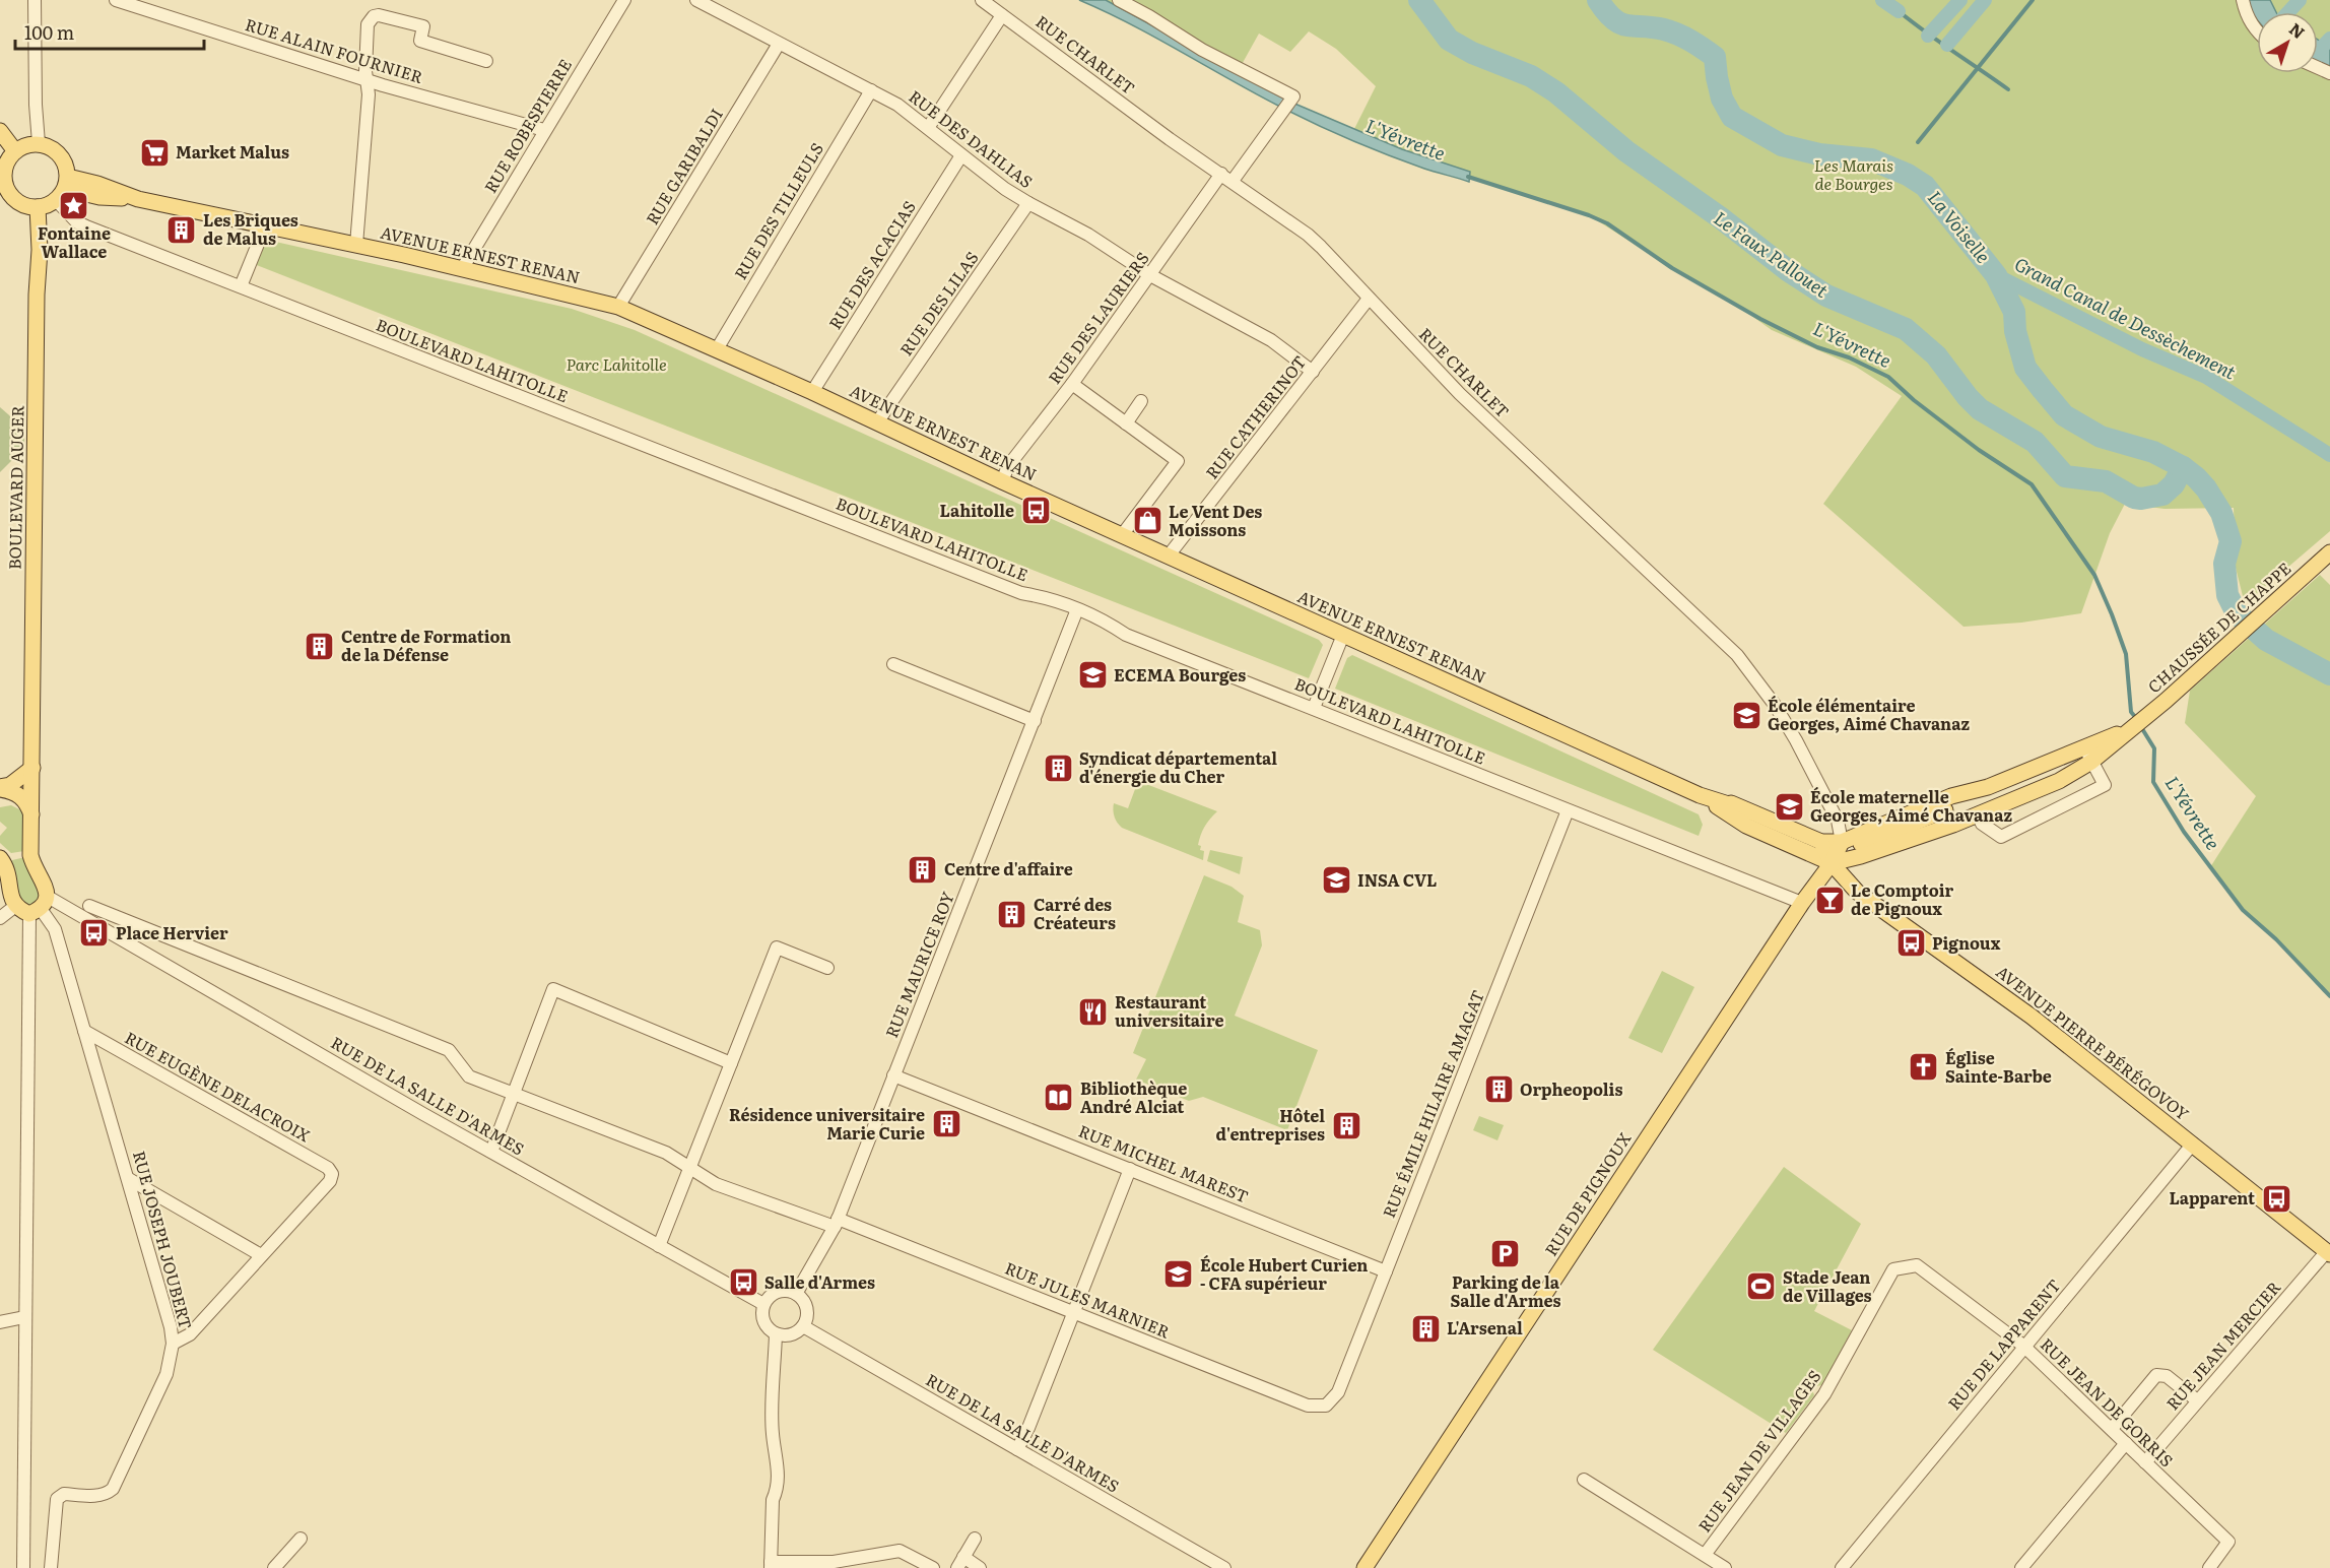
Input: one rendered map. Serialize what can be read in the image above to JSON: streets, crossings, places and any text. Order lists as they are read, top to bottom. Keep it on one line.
{"streets":{"main road":["AVENUE ERNEST RENAN","BOULEVARD AUGER","CHAUSSÉE DE CHAPPE","AVENUE PIERRE BÉRÉGOVOY","RUE DE PIGNOUX"],"street":["RUE ALAIN FOURNIER","RUE CHARLET","RUE ROBESPIERRE","RUE DES DAHLIAS","RUE GARIBALDI","RUE DES TILLEULS","RUE DES ACACIAS","RUE DES LILAS","RUE DES LAURIERS","BOULEVARD LAHITOLLE","RUE CATHERINOT","RUE MAURICE ROY","RUE EUGÈNE DELACROIX","RUE DE LA SALLE D'ARMES","RUE ÉMILE HILAIRE AMAGAT","RUE MICHEL MAREST","RUE JOSEPH JOUBERT","RUE JULES MARNIER","RUE DE LAPPARENT","RUE JEAN MERCIER","RUE JEAN DE GORRIS","RUE JEAN DE VILLAGES"]},"crossings":[["RUE ALAIN FOURNIER","RUE ROBESPIERRE"],["RUE CHARLET","AVENUE ERNEST RENAN"],["RUE CHARLET","RUE DES LAURIERS"],["RUE CHARLET","RUE CATHERINOT"],["RUE CHARLET","CHAUSSÉE DE CHAPPE"],["RUE CHARLET","RUE DE PIGNOUX"],["RUE ROBESPIERRE","AVENUE ERNEST RENAN"],["RUE DES DAHLIAS","RUE GARIBALDI"],["RUE DES DAHLIAS","RUE DES TILLEULS"],["RUE DES DAHLIAS","RUE DES ACACIAS"],["RUE DES DAHLIAS","RUE DES LILAS"],["RUE DES DAHLIAS","RUE DES LAURIERS"],["RUE DES DAHLIAS","RUE CATHERINOT"],["RUE GARIBALDI","AVENUE ERNEST RENAN"],["RUE DES TILLEULS","AVENUE ERNEST RENAN"],["AVENUE ERNEST RENAN","RUE DES ACACIAS"],["AVENUE ERNEST RENAN","RUE DES LILAS"],["AVENUE ERNEST RENAN","RUE DES LAURIERS"],["AVENUE ERNEST RENAN","BOULEVARD LAHITOLLE"],["AVENUE ERNEST RENAN","RUE CATHERINOT"],["AVENUE ERNEST RENAN","BOULEVARD AUGER"],["AVENUE ERNEST RENAN","CHAUSSÉE DE CHAPPE"],["AVENUE ERNEST RENAN","AVENUE PIERRE BÉRÉGOVOY"],["AVENUE ERNEST RENAN","RUE DE PIGNOUX"],["BOULEVARD LAHITOLLE","BOULEVARD AUGER"],["BOULEVARD LAHITOLLE","RUE MAURICE ROY"],["BOULEVARD LAHITOLLE","RUE ÉMILE HILAIRE AMAGAT"],["BOULEVARD LAHITOLLE","RUE DE PIGNOUX"],["BOULEVARD AUGER","RUE DE LA SALLE D'ARMES"],["BOULEVARD AUGER","RUE JOSEPH JOUBERT"],["CHAUSSÉE DE CHAPPE","AVENUE PIERRE BÉRÉGOVOY"],["CHAUSSÉE DE CHAPPE","RUE DE PIGNOUX"],["RUE MAURICE ROY","RUE DE LA SALLE D'ARMES"],["RUE MAURICE ROY","RUE MICHEL MAREST"],["RUE MAURICE ROY","RUE JULES MARNIER"],["AVENUE PIERRE BÉRÉGOVOY","RUE DE PIGNOUX"],["AVENUE PIERRE BÉRÉGOVOY","RUE DE LAPPARENT"],["AVENUE PIERRE BÉRÉGOVOY","RUE JEAN MERCIER"],["RUE EUGÈNE DELACROIX","RUE JOSEPH JOUBERT"],["RUE DE LA SALLE D'ARMES","RUE JOSEPH JOUBERT"],["RUE ÉMILE HILAIRE AMAGAT","RUE MICHEL MAREST"],["RUE ÉMILE HILAIRE AMAGAT","RUE JULES MARNIER"],["RUE DE LAPPARENT","RUE JEAN DE GORRIS"],["RUE JEAN MERCIER","RUE JEAN DE GORRIS"],["RUE JEAN DE GORRIS","RUE JEAN DE VILLAGES"]],"water":["L'Yévrette","La Voiselle","Le Faux Pallouet","Grand Canal de Dessèchement"],"parks":["Les Marais de Bourges","Parc Lahitolle"],"places":{"supermarket":["Market Malus"],"place":["Fontaine Wallace"],"building":["Les Briques de Malus","Centre de Formation de la Défense","Syndicat départemental d'énergie du Cher","Centre d'affaire","Carré des Créateurs","Orpheopolis","Résidence universitaire Marie Curie","Hôtel d'entreprises","L'Arsenal"],"bus stop":["Lahitolle","Place Hervier","Pignoux","Lapparent","Salle d'Armes"],"shop":["Le Vent Des Moissons"],"school or university":["ECEMA Bourges","École élémentaire Georges, Aimé Chavanaz","École maternelle Georges, Aimé Chavanaz","INSA CVL","École Hubert Curien - CFA supérieur"],"bar":["Le Comptoir de Pignoux"],"restaurant":["Restaurant universitaire"],"church":["Église Sainte-Barbe"],"library":["Bibliothèque André Alciat"],"parking":["Parking de la Salle d'Armes"],"sports":["Stade Jean de Villages"]},"scale_bar":"100 m","north":"top right"}
